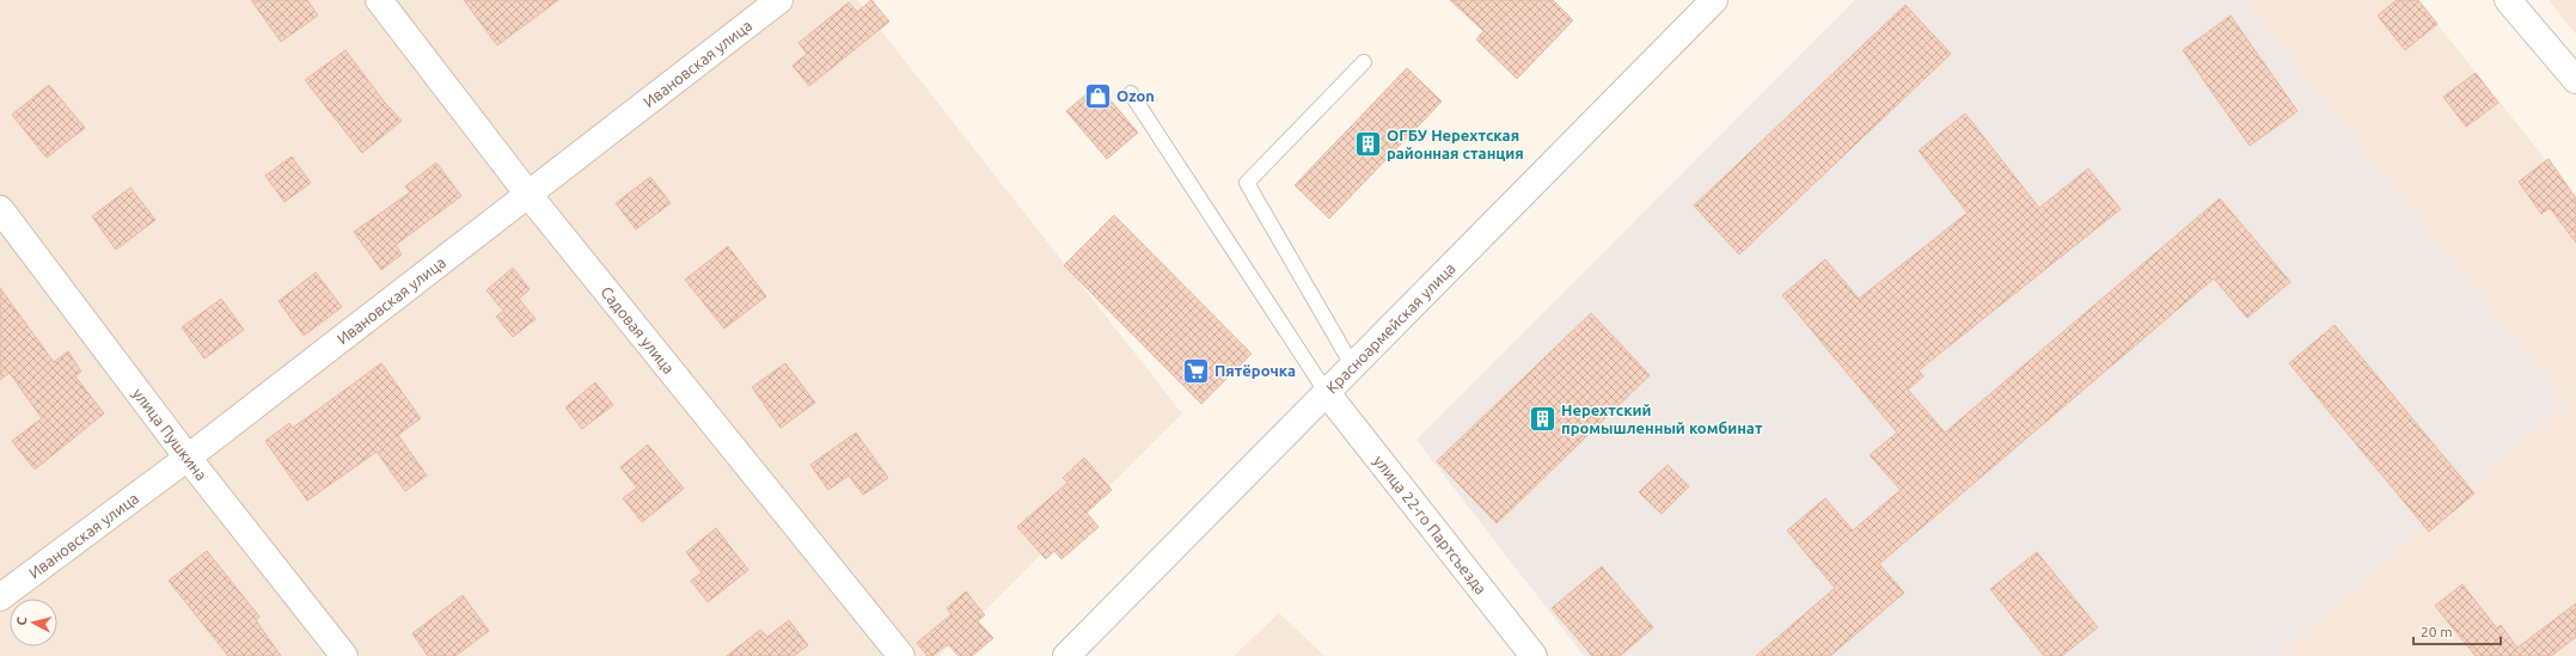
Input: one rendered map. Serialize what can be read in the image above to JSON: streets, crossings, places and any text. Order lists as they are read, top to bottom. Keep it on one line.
{"streets":{"street":["Ивановская улица","Красноармейская улица","Садовая улица","улица Пушкина","улица 22-го Партсъезда"]},"crossings":[["Ивановская улица","Садовая улица"],["Ивановская улица","улица Пушкина"],["Красноармейская улица","улица 22-го Партсъезда"]],"places":{"shop":["Ozon"],"building":["ОГБУ Нерехтская районная станция","Нерехтский промышленный комбинат"],"supermarket":["Пятёрочка"]},"scale_bar":"20 m","north":"left"}
